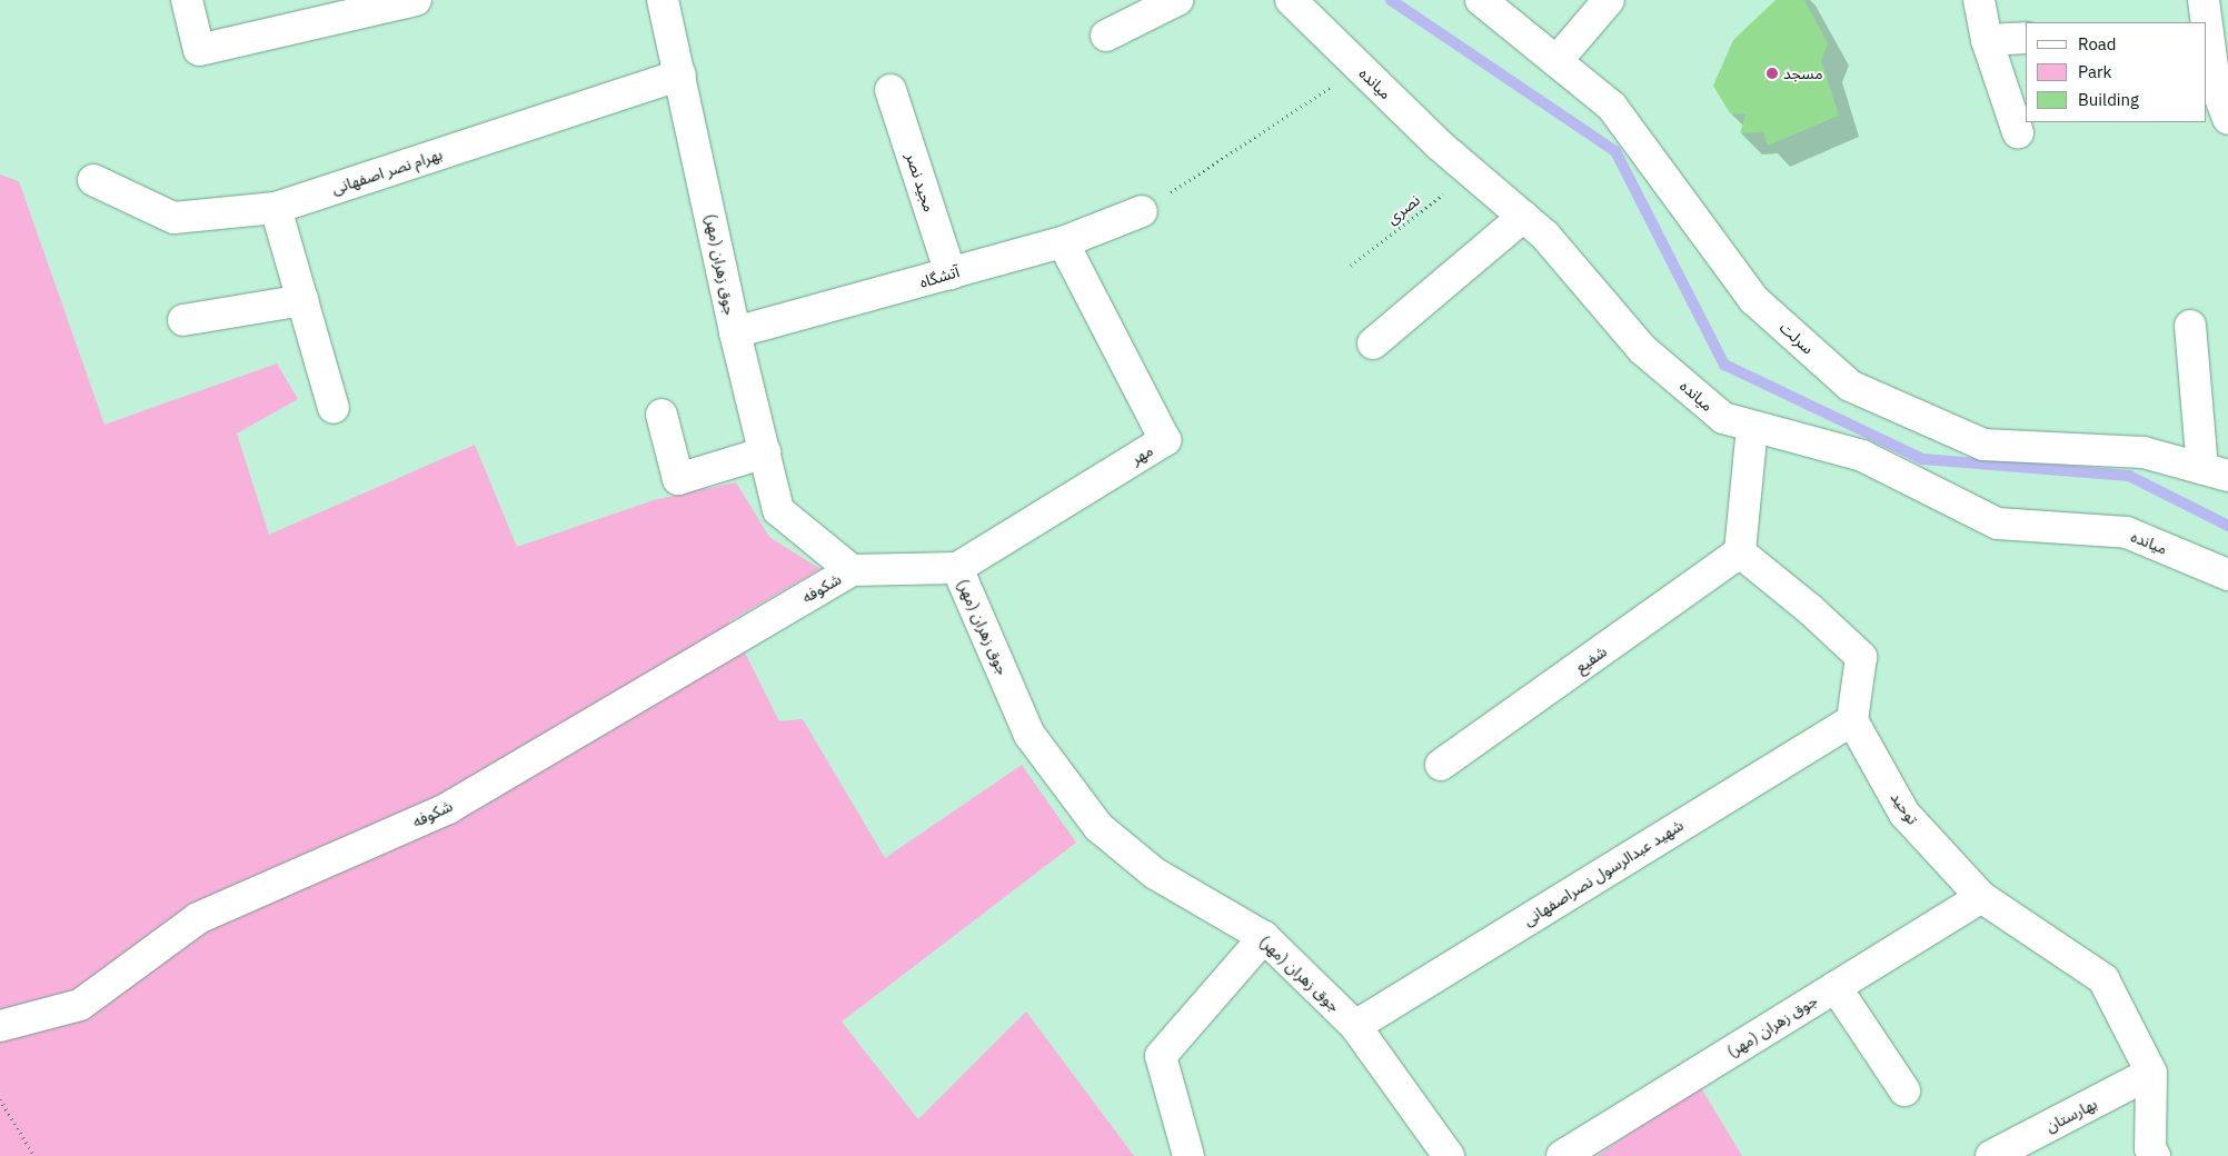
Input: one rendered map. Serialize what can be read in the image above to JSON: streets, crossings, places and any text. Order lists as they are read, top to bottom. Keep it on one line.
{"streets":{"street":["میانده","بهرام نصر اصفهانی","مجید نصر","جوق زهران (مهر)","آتشگاه","سرلت","مهر","شکوفه","شفیع","توحید","شهید عبدالرسول نصراصفهانی","بهارستان"],"path":["نصری"]},"crossings":[["میانده","نصری"],["بهرام نصر اصفهانی","جوق زهران (مهر)"],["مجید نصر","آتشگاه"],["جوق زهران (مهر)","آتشگاه"],["جوق زهران (مهر)","مهر"],["جوق زهران (مهر)","شکوفه"],["جوق زهران (مهر)","توحید"],["جوق زهران (مهر)","شهید عبدالرسول نصراصفهانی"],["آتشگاه","مهر"],["توحید","شهید عبدالرسول نصراصفهانی"],["توحید","بهارستان"]],"places":["مسجد"],"legend":["Road","Park","Building"]}
